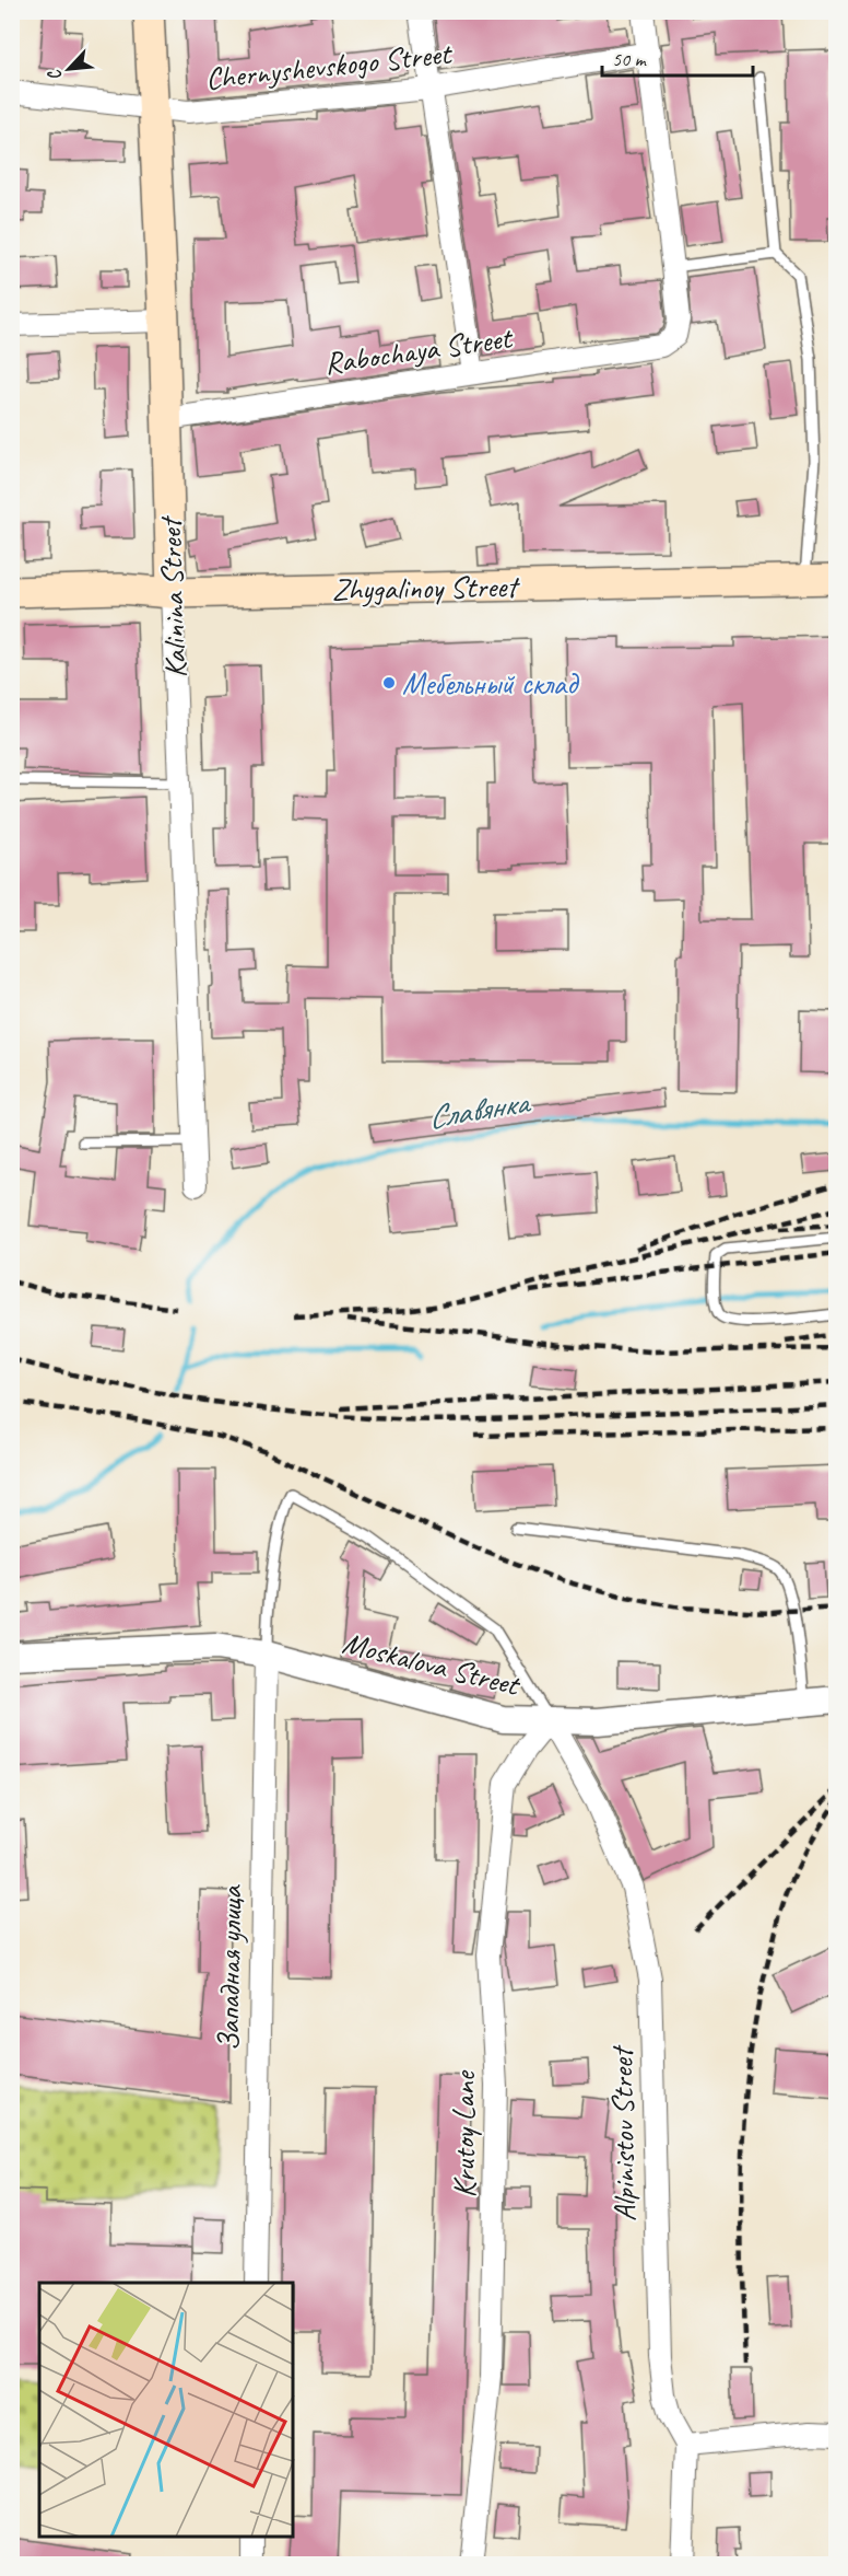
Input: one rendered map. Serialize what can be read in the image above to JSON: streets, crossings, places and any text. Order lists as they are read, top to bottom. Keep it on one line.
{"streets":{"main road":["Zhygalinoy Street","Kalinina Street"],"street":["Chernyshevskogo Street","Rabochaya Street","Moskalova Street","Западная улица","Krutoy Lane","Alpinistov Street"]},"crossings":[["Chernyshevskogo Street","Kalinina Street"],["Rabochaya Street","Kalinina Street"],["Zhygalinoy Street","Kalinina Street"],["Moskalova Street","Западная улица"],["Moskalova Street","Krutoy Lane"],["Moskalova Street","Alpinistov Street"],["Krutoy Lane","Alpinistov Street"]],"water":["Славянка"],"places":["Мебельный склад"],"scale_bar":"50 m","north":"bottom left"}
